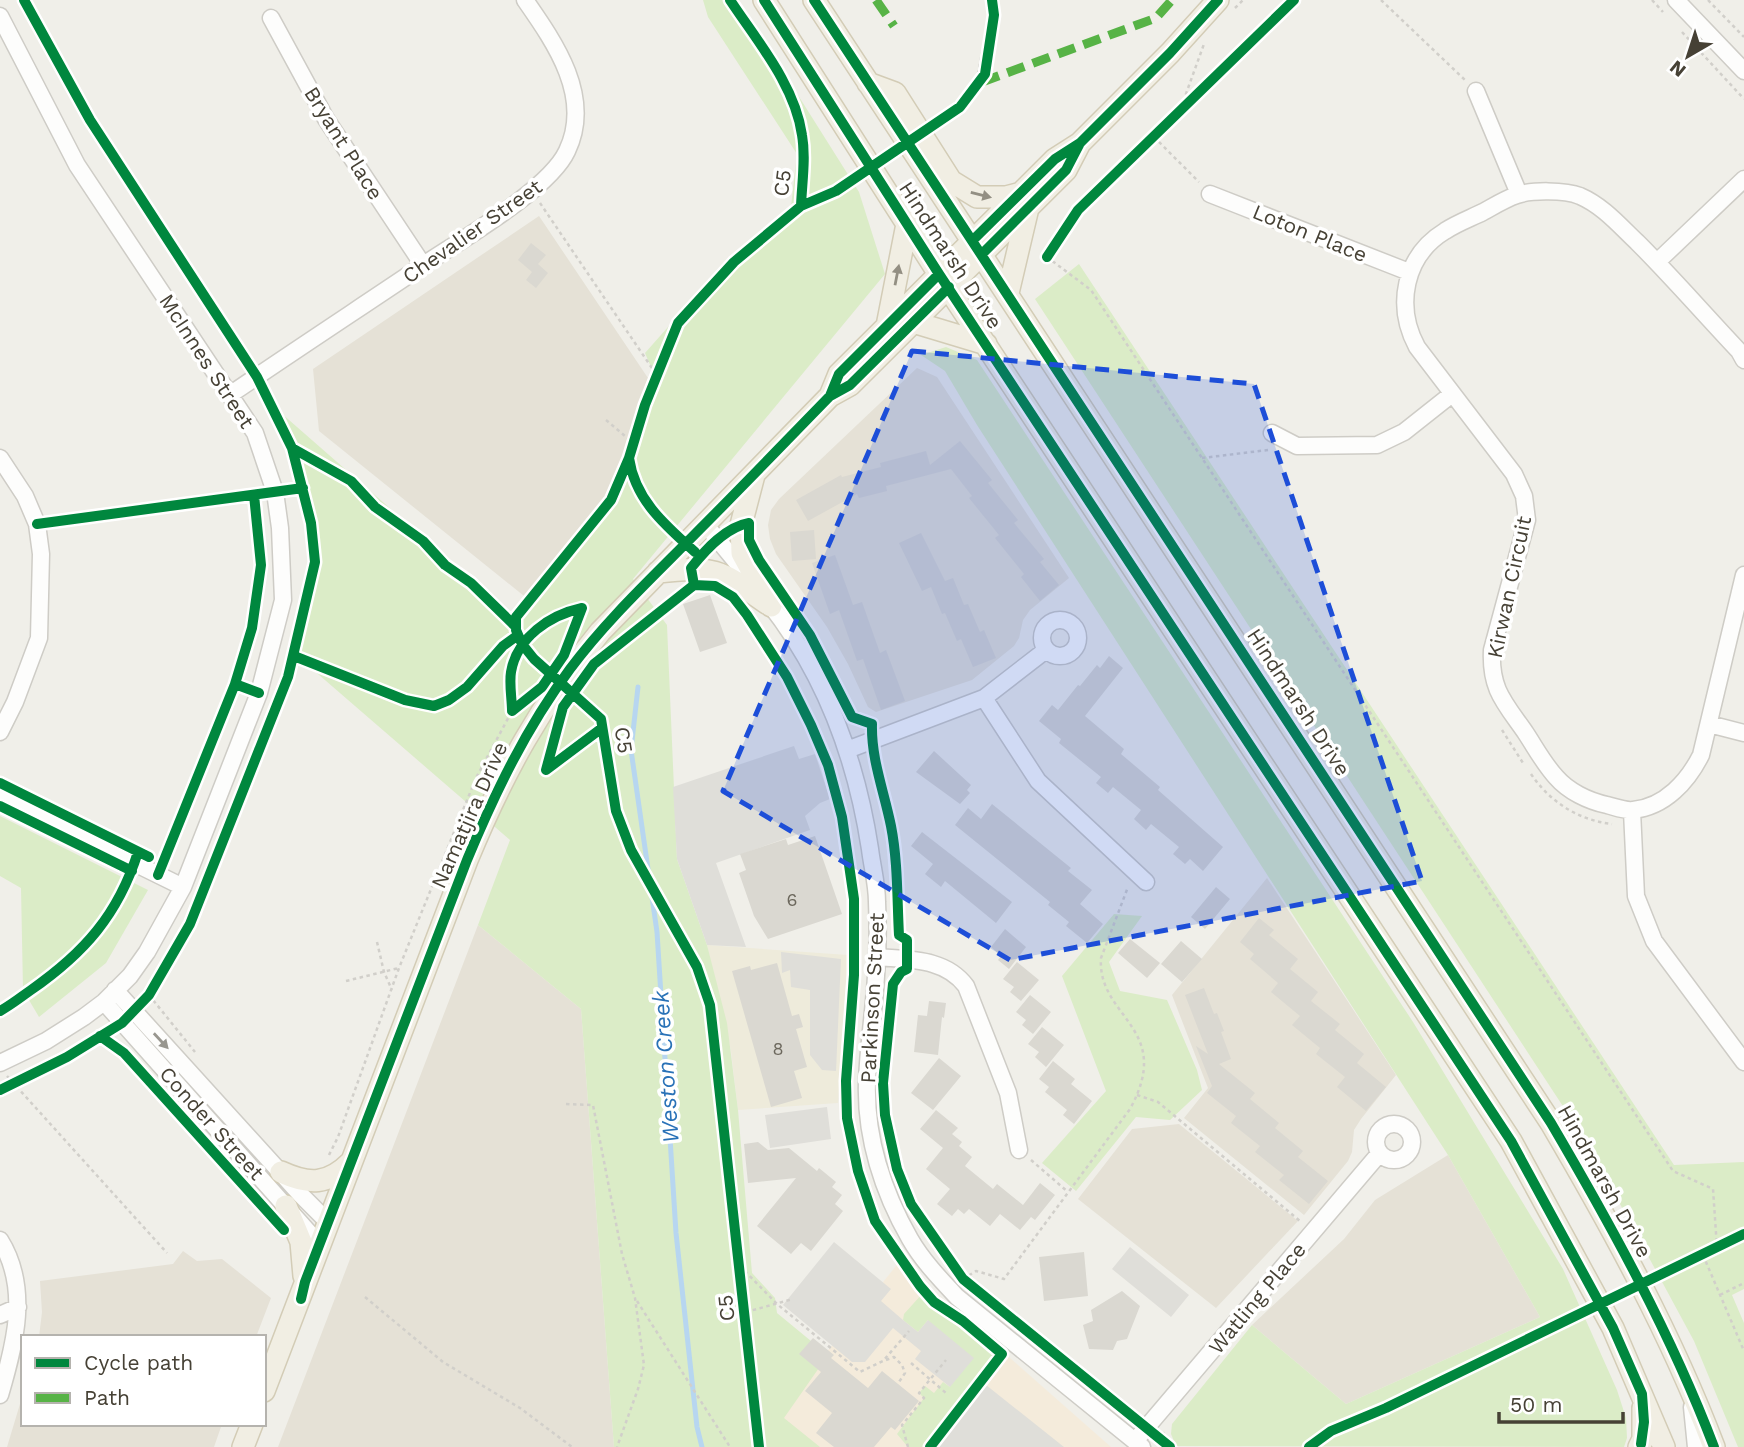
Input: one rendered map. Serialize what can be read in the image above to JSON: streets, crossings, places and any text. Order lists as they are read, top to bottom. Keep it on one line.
{"streets":{"main road":["Hindmarsh Drive","Namatjira Drive"],"street":["Bryant Place","Chevalier Street","Loton Place","McInnes Street","Kirwan Circuit","Parkinson Street","Conder Street","Watling Place"],"cycle path":["C5"]},"crossings":[["Bryant Place","Chevalier Street"],["Chevalier Street","McInnes Street"],["Loton Place","Kirwan Circuit"],["Hindmarsh Drive","Namatjira Drive"],["McInnes Street","Conder Street"],["Namatjira Drive","Parkinson Street"],["Namatjira Drive","Conder Street"],["Parkinson Street","Watling Place"]],"water":["Weston Creek"],"house_numbers":["6","8"],"legend":["Cycle path","Path"],"scale_bar":"50 m","north":"bottom left"}
